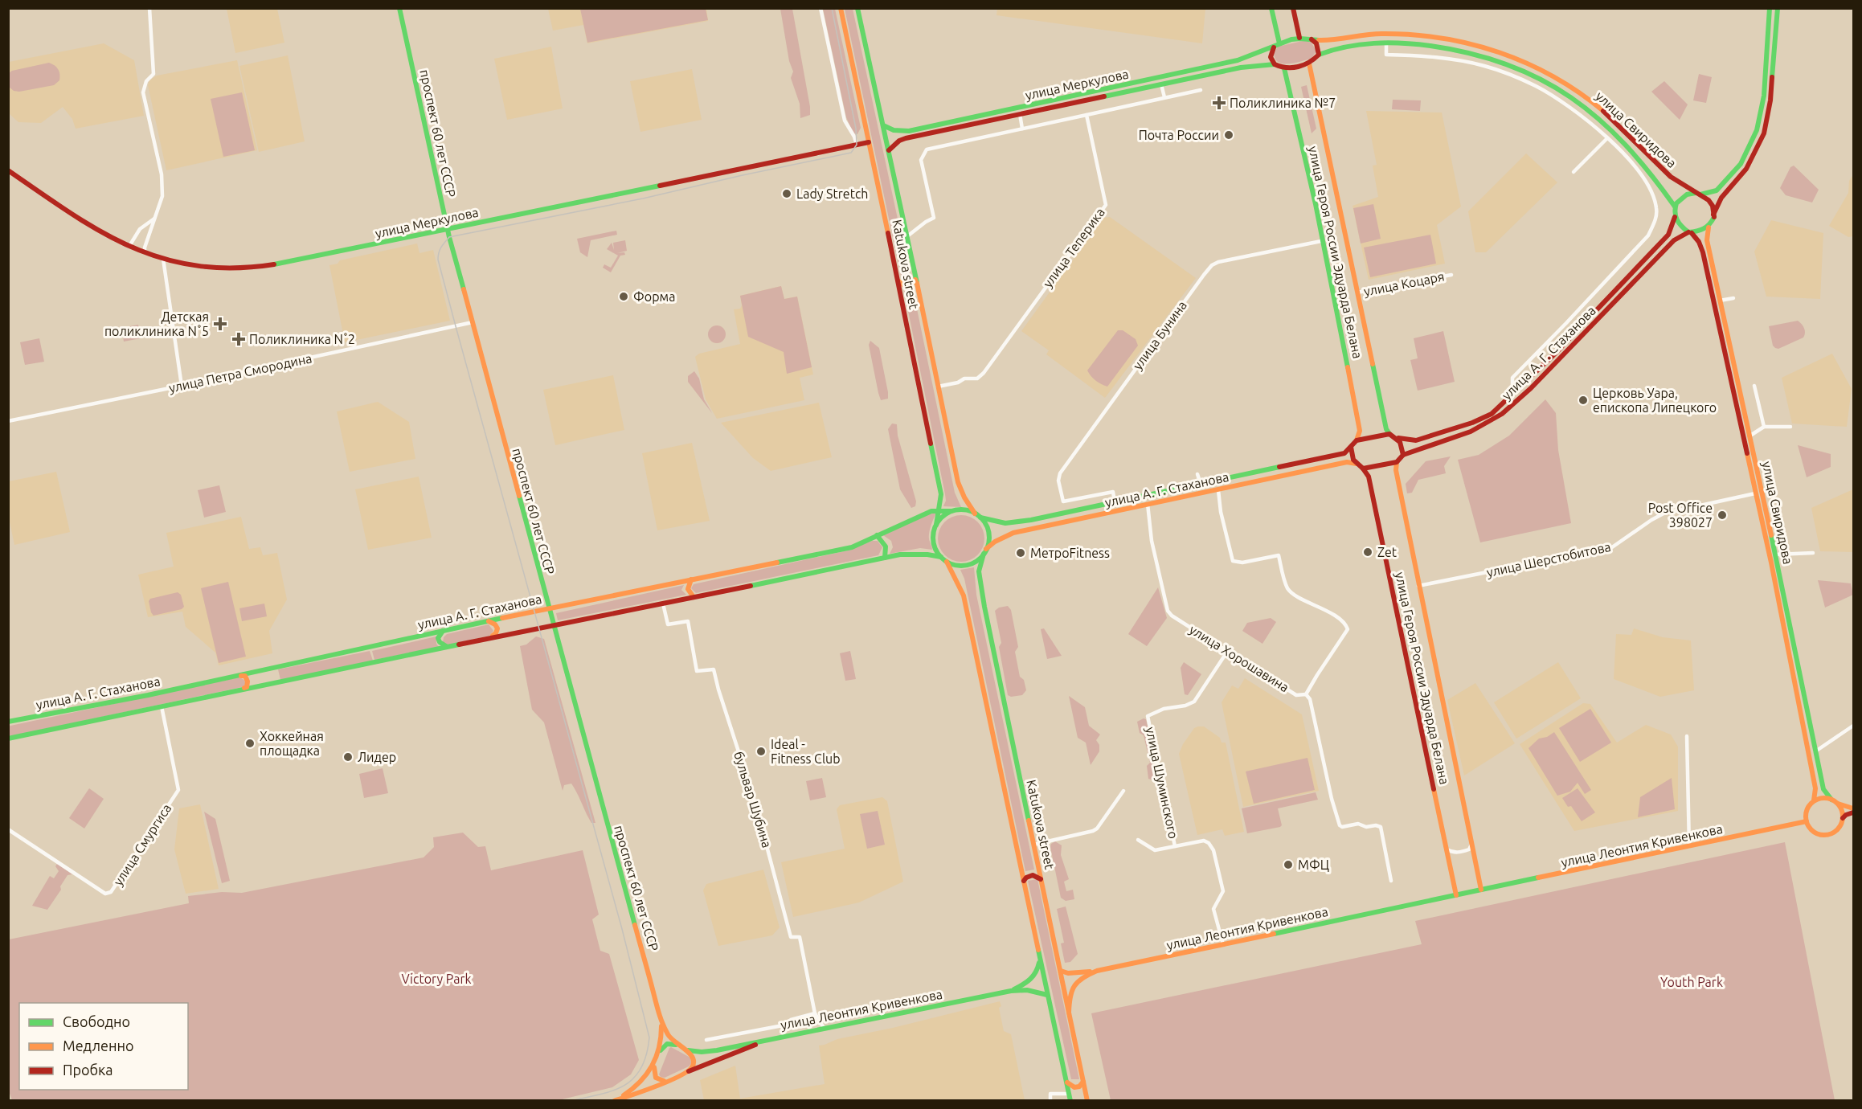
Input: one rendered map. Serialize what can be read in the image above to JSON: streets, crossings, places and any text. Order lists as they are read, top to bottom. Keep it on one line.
{"streets":{"main road":["улица Меркулова","улица Свиридова","проспект 60 лет СССР","улица Героя России Эдуарда Белана","Katukova street","улица А. Г. Стаханова","улица Леонтия Кривенкова"],"street":["улица Теперика","улица Коцаря","улица Бунина","улица Петра Смородина","улица Шерстобитова","улица Хорошавина","улица Шуминского","бульвар Шубина","улица Смургиса"]},"crossings":[["улица Меркулова","улица Свиридова"],["улица Меркулова","проспект 60 лет СССР"],["улица Меркулова","улица Героя России Эдуарда Белана"],["улица Меркулова","Katukova street"],["улица Свиридова","улица Героя России Эдуарда Белана"],["улица Свиридова","улица А. Г. Стаханова"],["улица Свиридова","улица Шерстобитова"],["улица Свиридова","улица Леонтия Кривенкова"],["проспект 60 лет СССР","улица А. Г. Стаханова"],["проспект 60 лет СССР","улица Петра Смородина"],["улица Теперика","Katukova street"],["улица Героя России Эдуарда Белана","улица Коцаря"],["улица Героя России Эдуарда Белана","улица Бунина"],["улица Героя России Эдуарда Белана","улица Шерстобитова"],["улица Героя России Эдуарда Белана","улица Леонтия Кривенкова"],["Katukova street","улица А. Г. Стаханова"],["Katukova street","улица Леонтия Кривенкова"],["улица Бунина","улица А. Г. Стаханова"],["улица А. Г. Стаханова","улица Хорошавина"],["улица А. Г. Стаханова","бульвар Шубина"],["улица А. Г. Стаханова","улица Смургиса"],["улица Хорошавина","улица Шуминского"],["улица Шуминского","улица Леонтия Кривенкова"],["бульвар Шубина","улица Леонтия Кривенкова"]],"parks":["Victory Park","Youth Park"],"places":{"health":["Поликлиника №7","Детская поликлиника N˚5","Поликлиника N˚2"],"other":["Почта России","Lady Stretch","Форма","Церковь Уара, епископа Липецкого","Post Office 398027","Zet","МетроFitness","Хоккейная площадка","Ideal - Fitness Club","Лидер","МФЦ"]},"legend":["Свободно","Медленно","Пробка"]}
